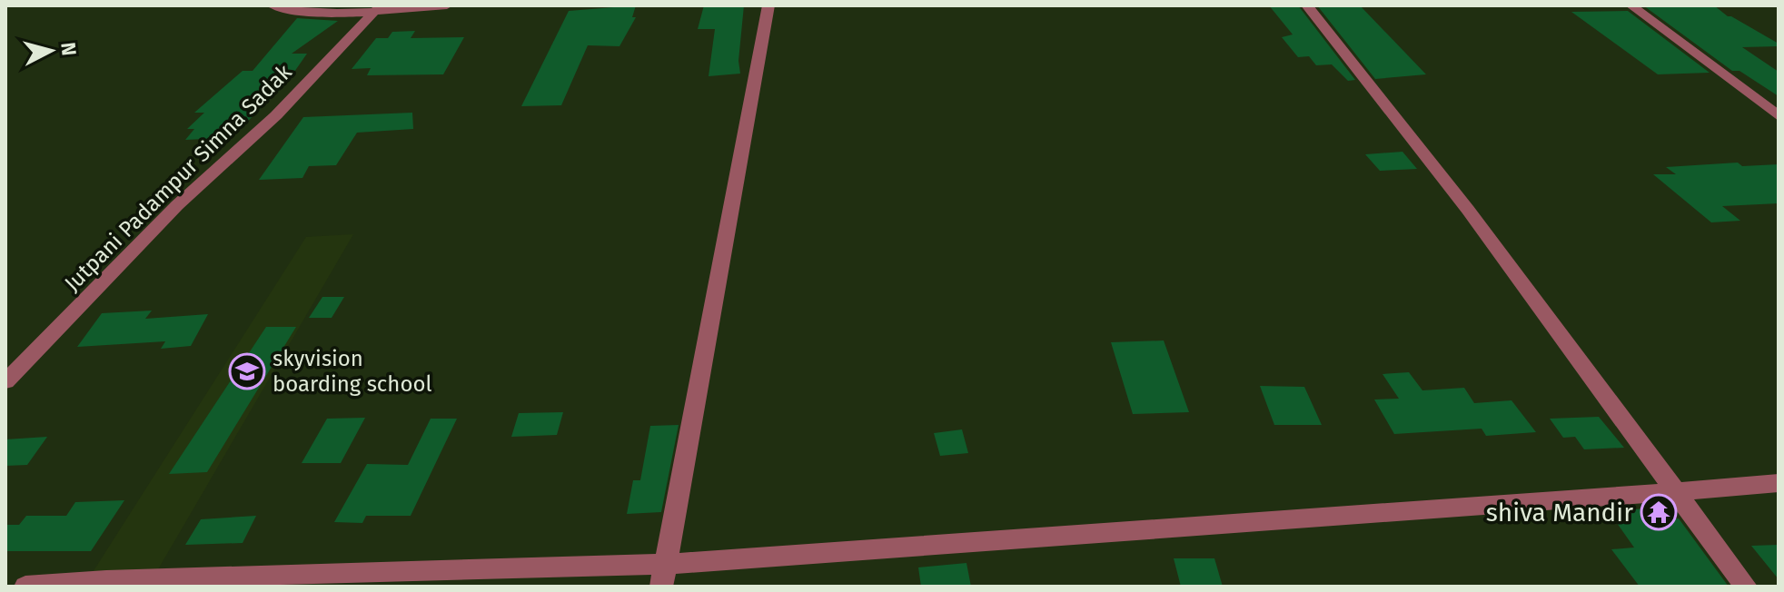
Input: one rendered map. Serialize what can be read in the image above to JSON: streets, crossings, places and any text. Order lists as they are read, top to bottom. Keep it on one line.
{"streets":{"street":["Jutpani Padampur Simna Sadak"]},"places":{"school or university":["skyvision boarding school"],"temple":["shiva Mandir"]},"north":"right"}
